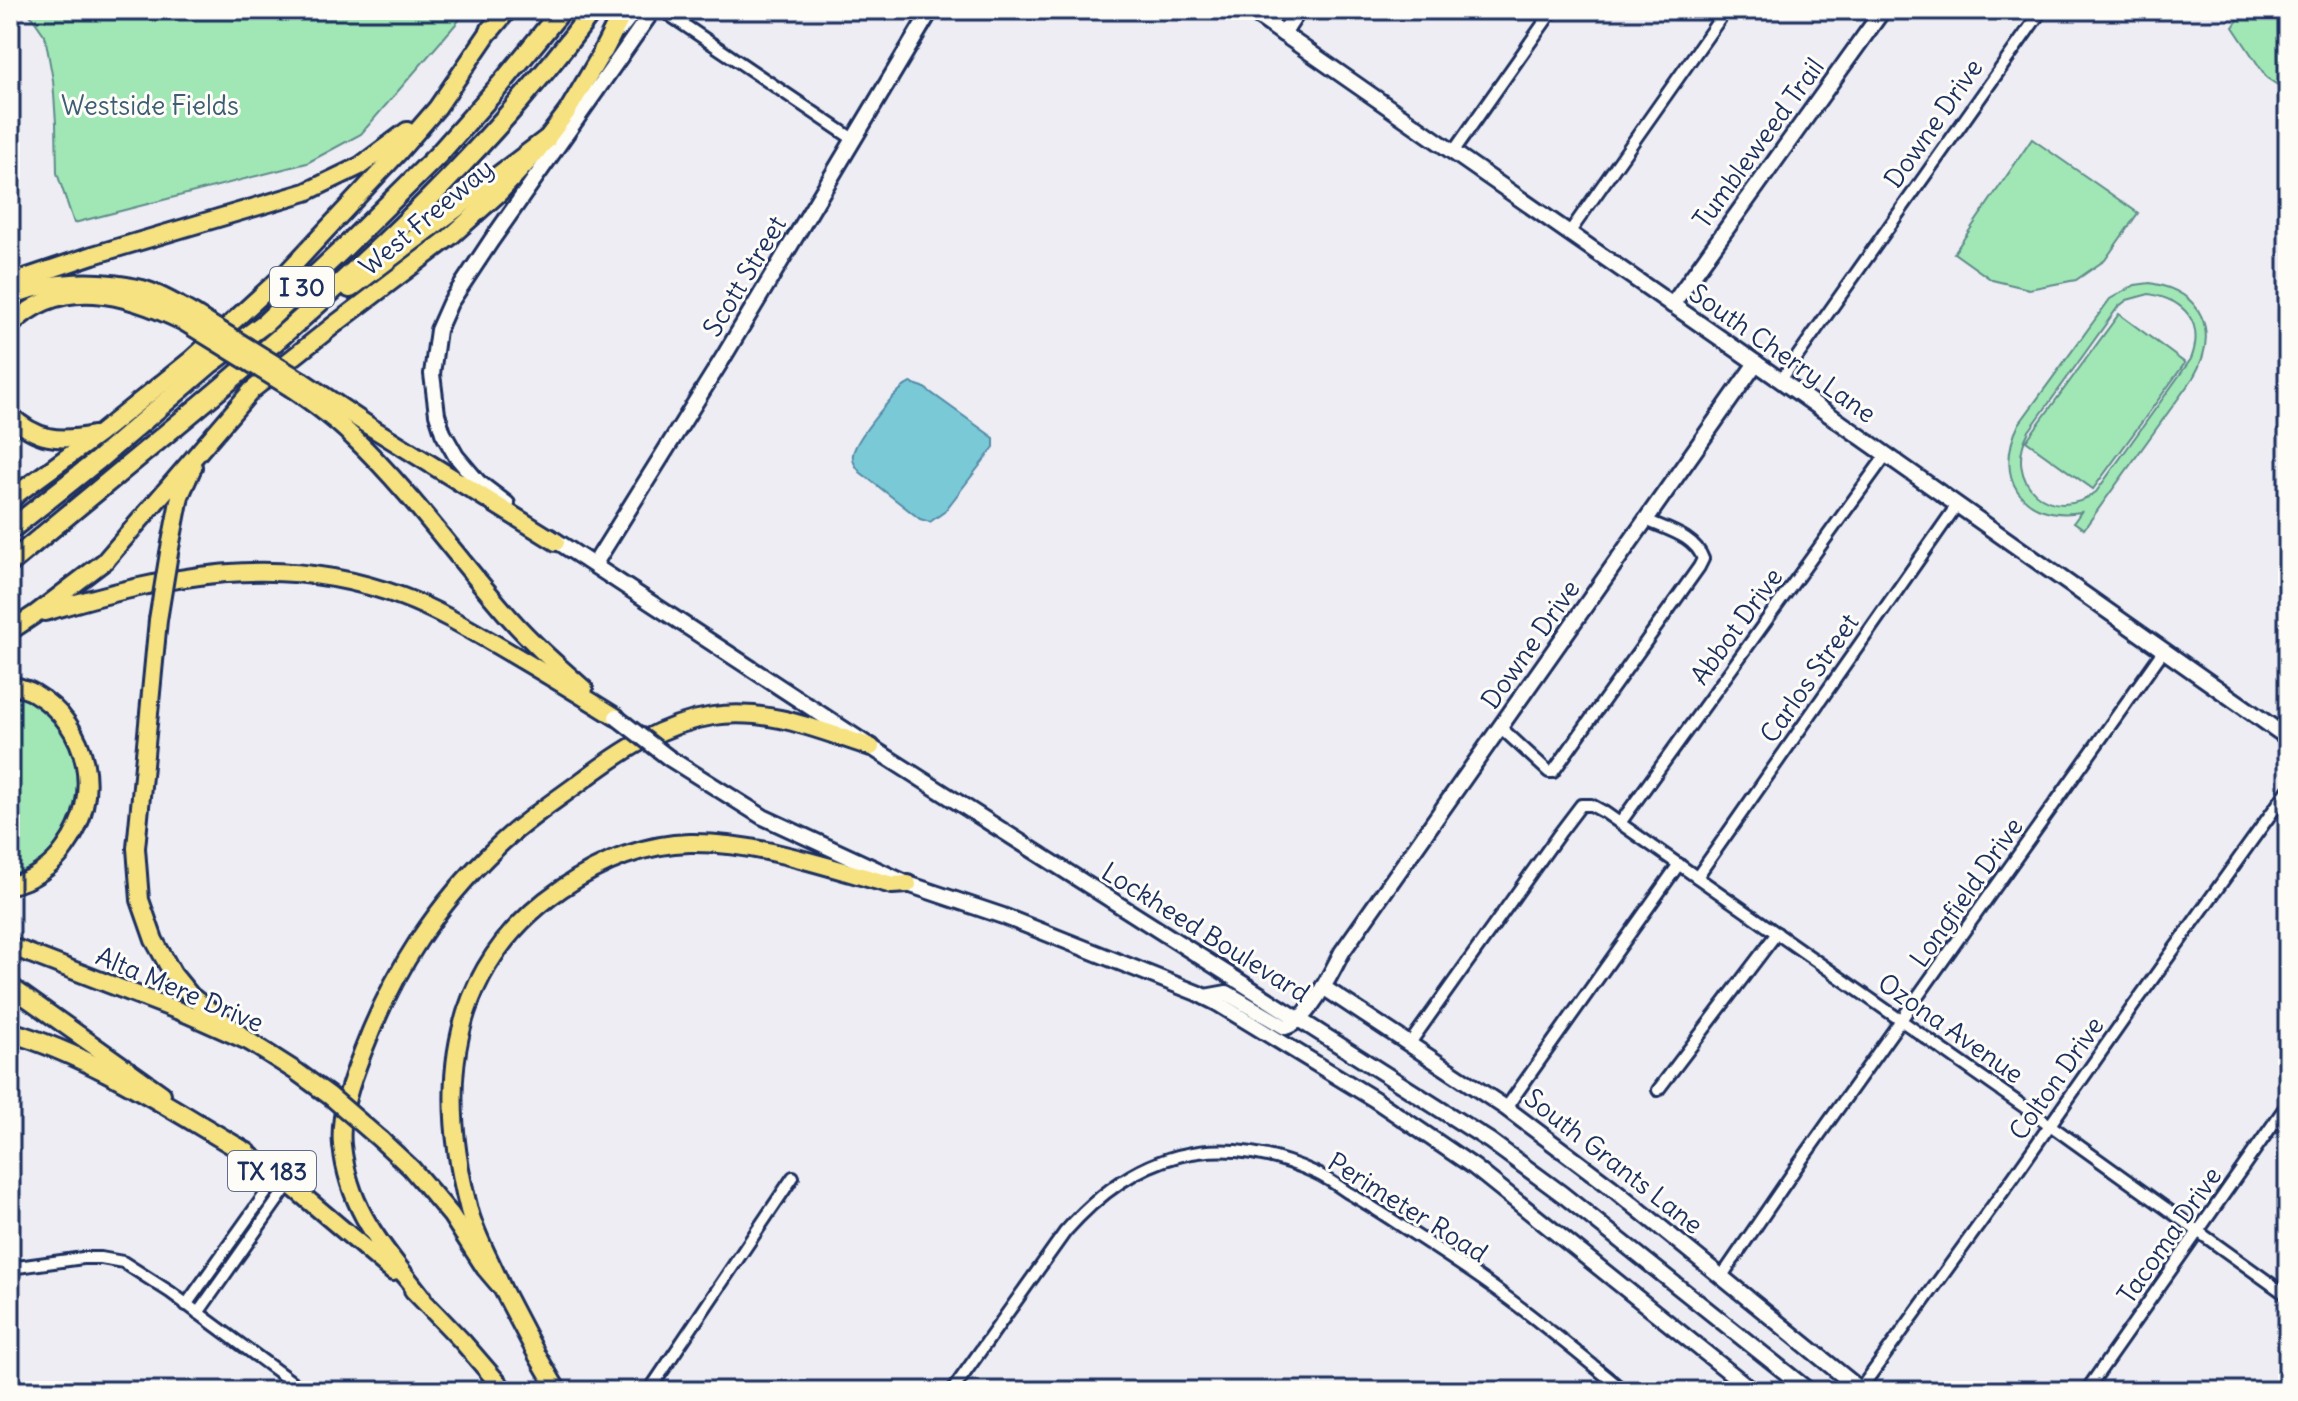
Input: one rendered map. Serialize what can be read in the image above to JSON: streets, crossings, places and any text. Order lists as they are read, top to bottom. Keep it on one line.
{"streets":{"highway":["West Freeway","I 30"],"main road":["Alta Mere Drive","TX 183"],"street":["Downe Drive","Tumbleweed Trail","Scott Street","South Cherry Lane","Abbot Drive","Carlos Street","Longfield Drive","Lockheed Boulevard","Ozona Avenue","Colton Drive","South Grants Lane","Perimeter Road","Tacoma Drive"]},"crossings":[["Downe Drive","South Cherry Lane"],["Downe Drive","Lockheed Boulevard"],["Downe Drive","South Grants Lane"],["Tumbleweed Trail","South Cherry Lane"],["Scott Street","Lockheed Boulevard"],["South Cherry Lane","Abbot Drive"],["South Cherry Lane","Carlos Street"],["South Cherry Lane","Longfield Drive"],["Abbot Drive","Ozona Avenue"],["Carlos Street","Ozona Avenue"],["Longfield Drive","Ozona Avenue"],["Longfield Drive","South Grants Lane"],["Ozona Avenue","Colton Drive"],["Ozona Avenue","South Grants Lane"],["Ozona Avenue","Tacoma Drive"],["Colton Drive","South Grants Lane"]],"parks":["Westside Fields"]}
